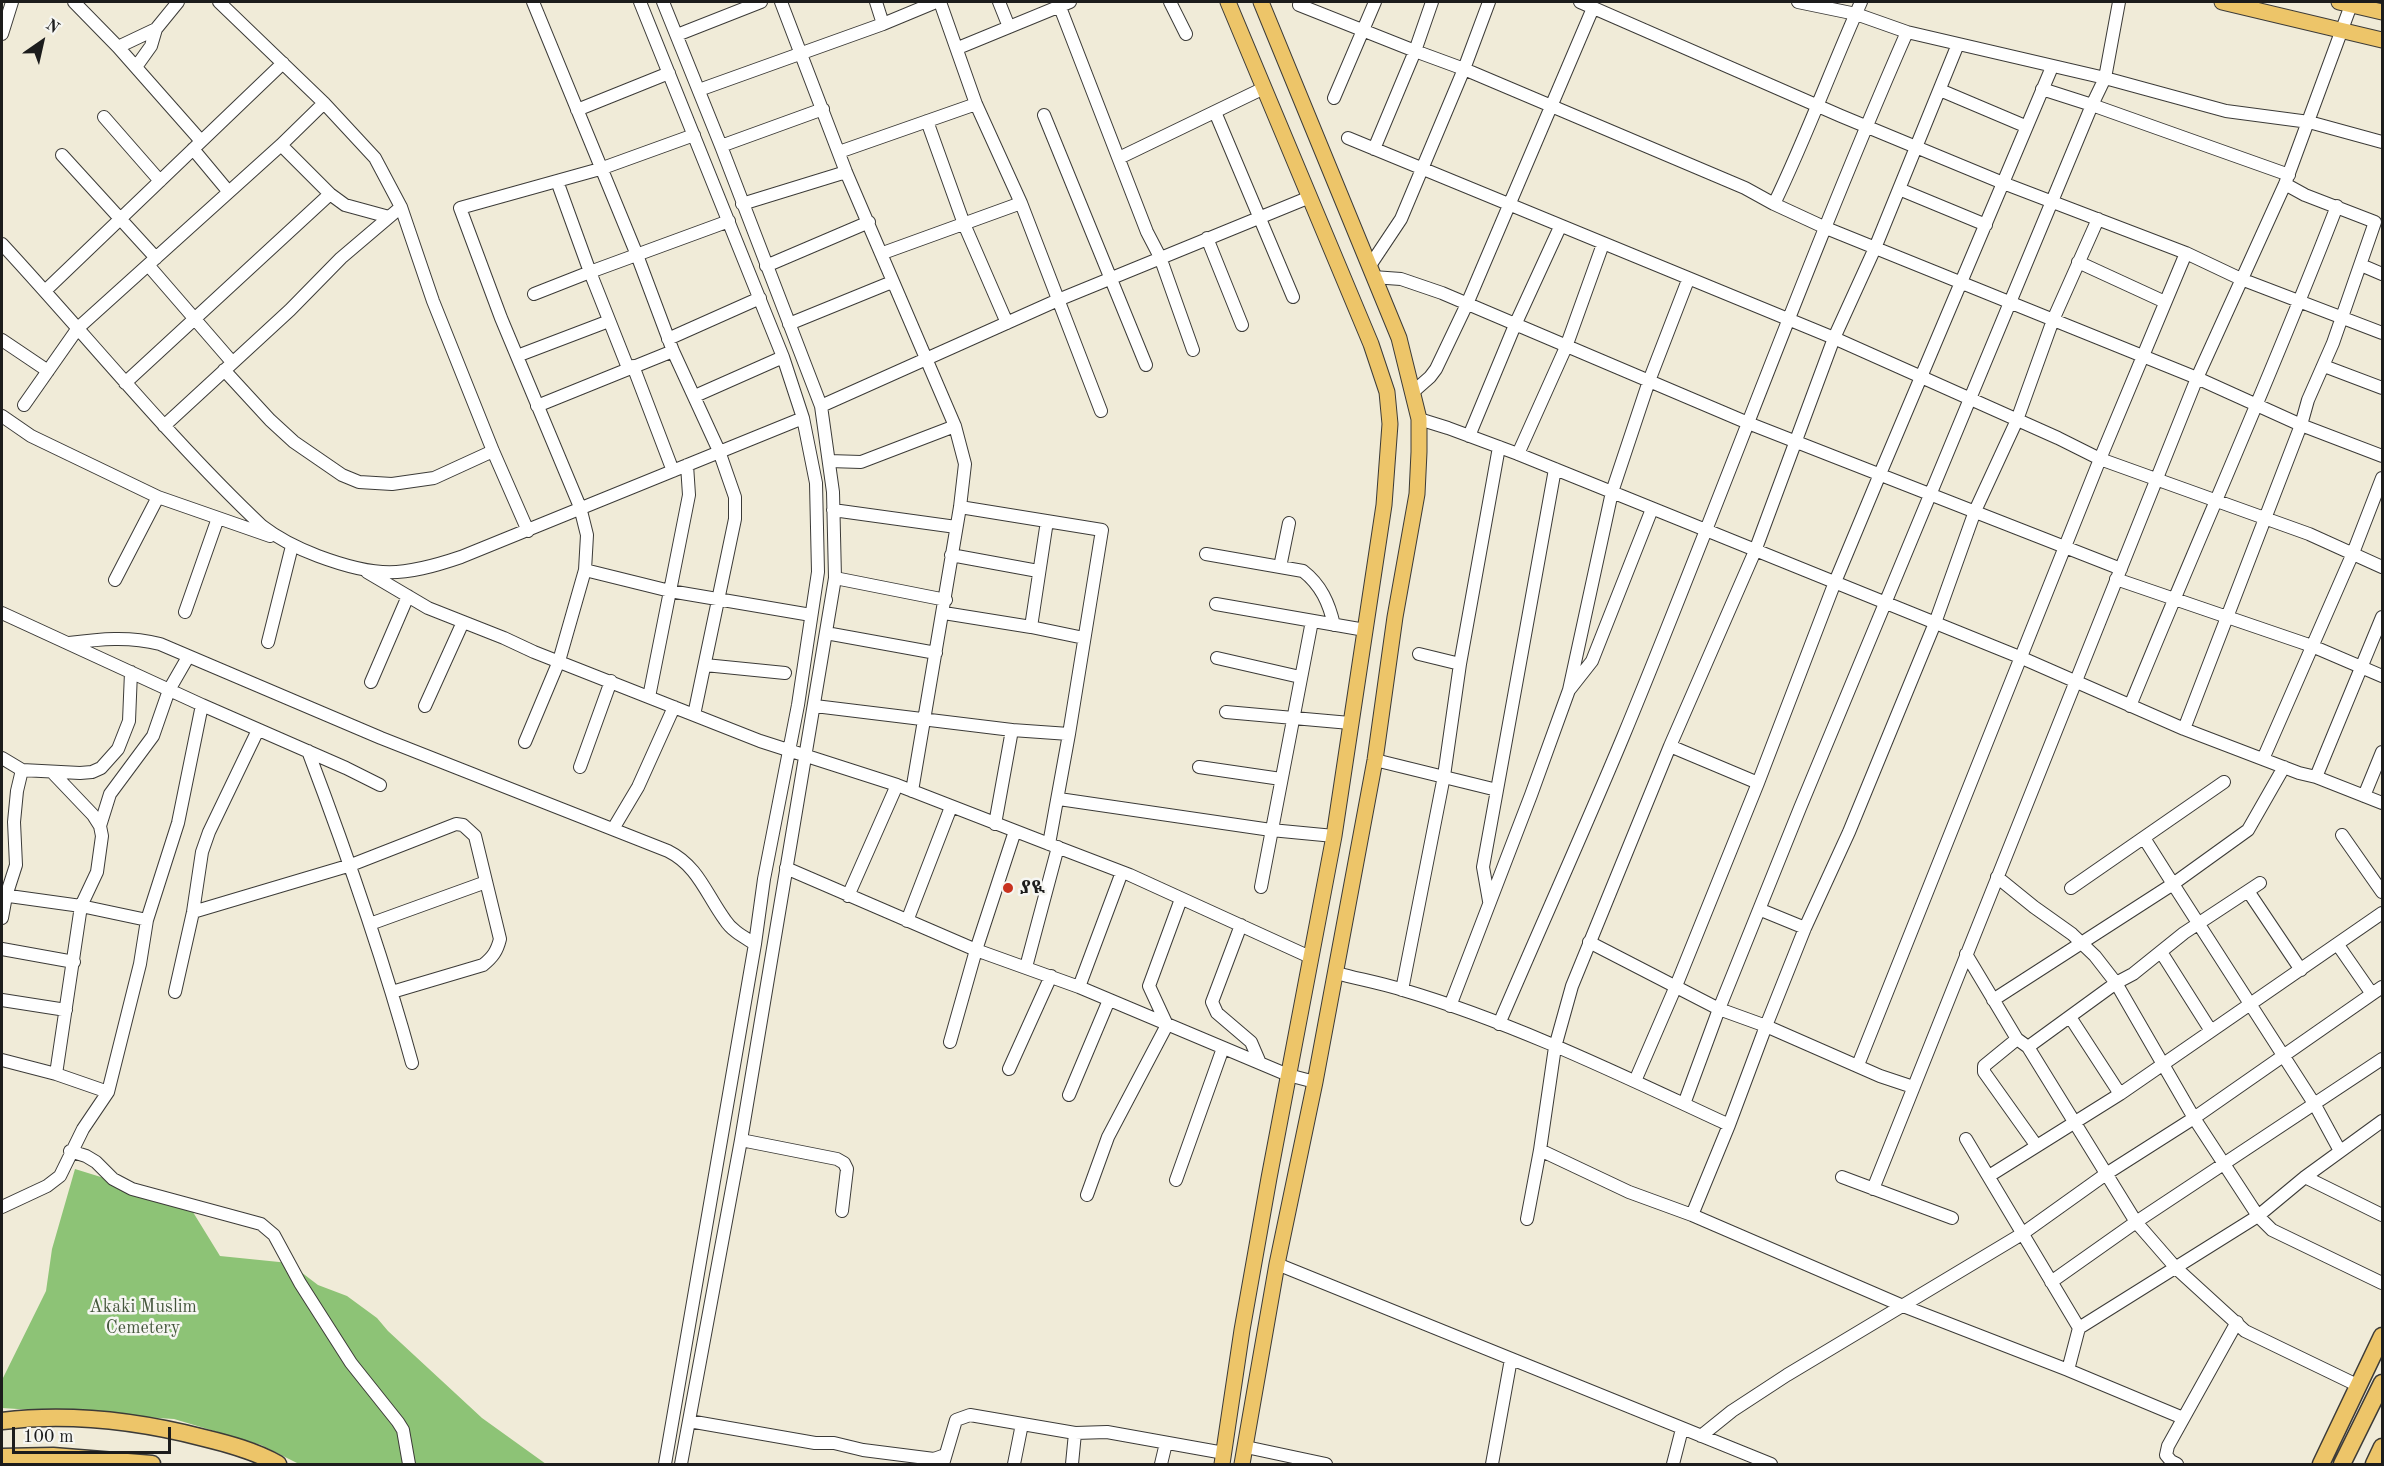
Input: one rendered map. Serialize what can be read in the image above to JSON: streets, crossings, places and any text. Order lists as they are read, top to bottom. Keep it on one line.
{"parks":["Akaki Muslim Cemetery"],"places":["ያዪ"],"scale_bar":"100 m","north":"top right"}
